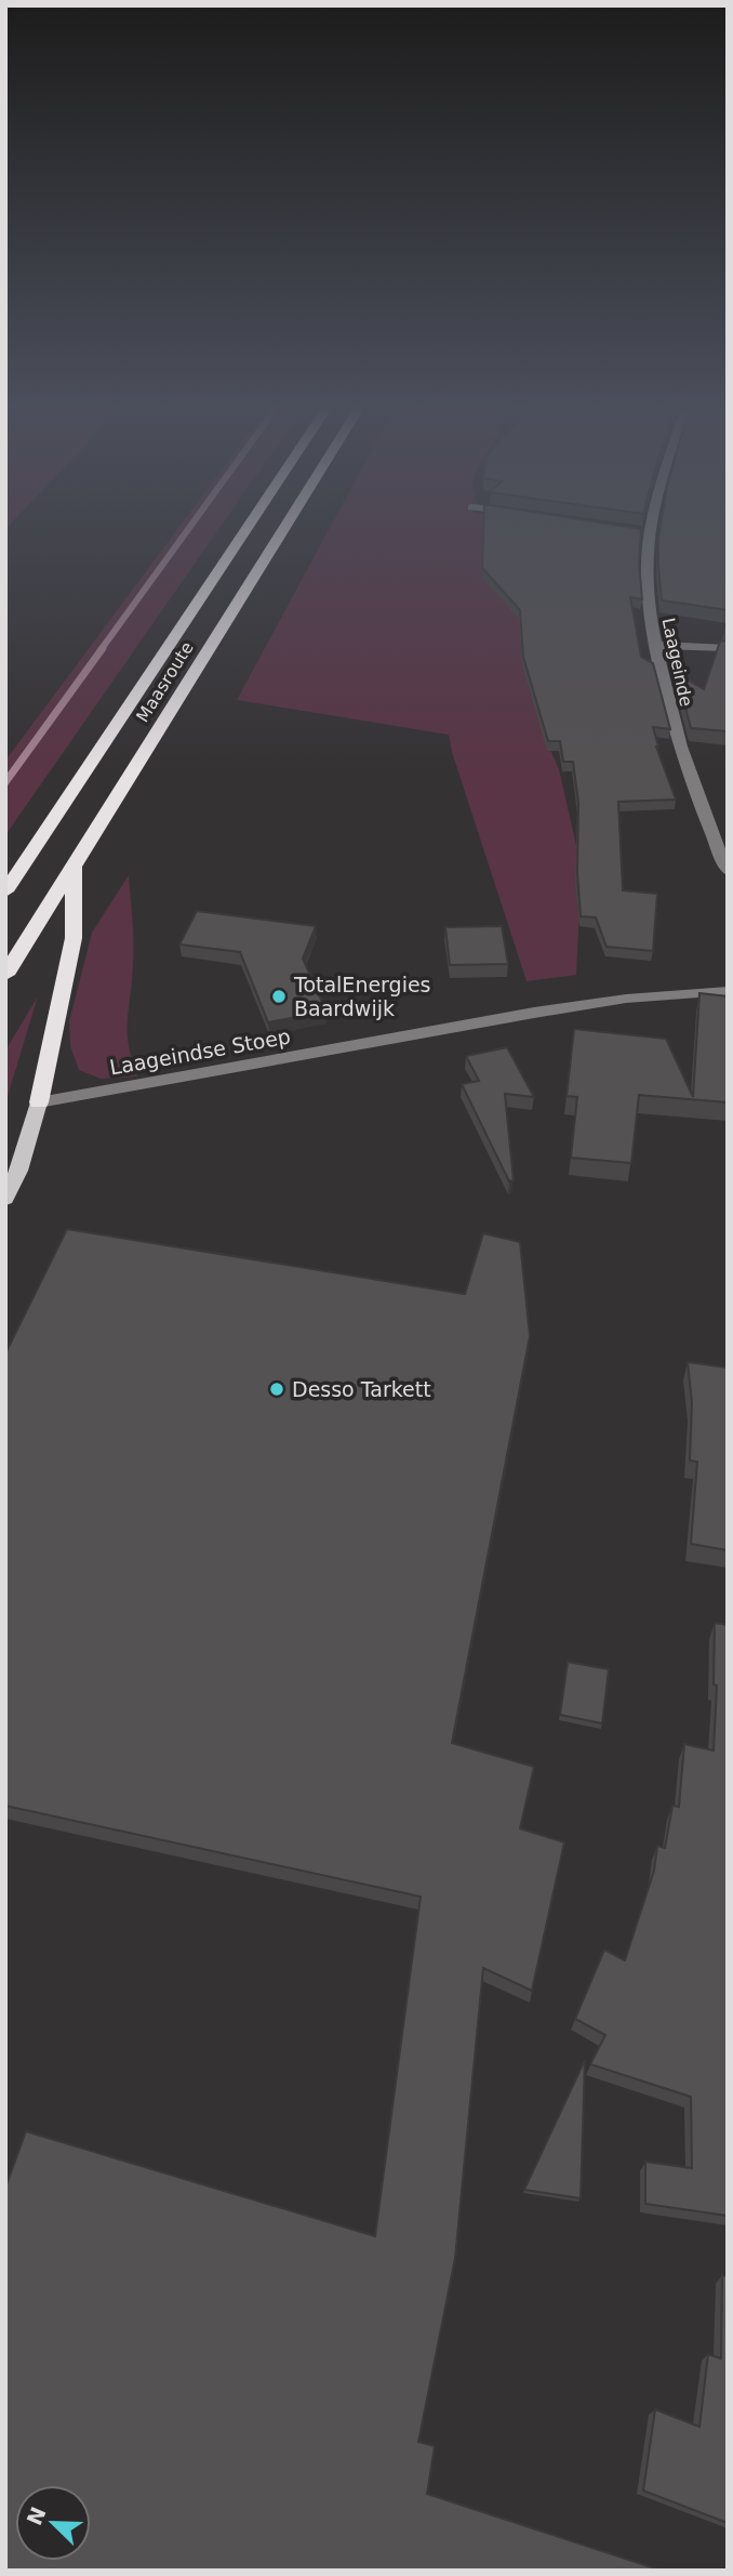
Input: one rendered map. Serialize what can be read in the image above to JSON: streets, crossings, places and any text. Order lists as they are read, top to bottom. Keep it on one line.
{"streets":{"highway":["Maasroute"],"street":["Laageinde","Laageindse Stoep"]},"places":["TotalEnergies Baardwijk","Desso Tarkett"],"north":"top left"}
